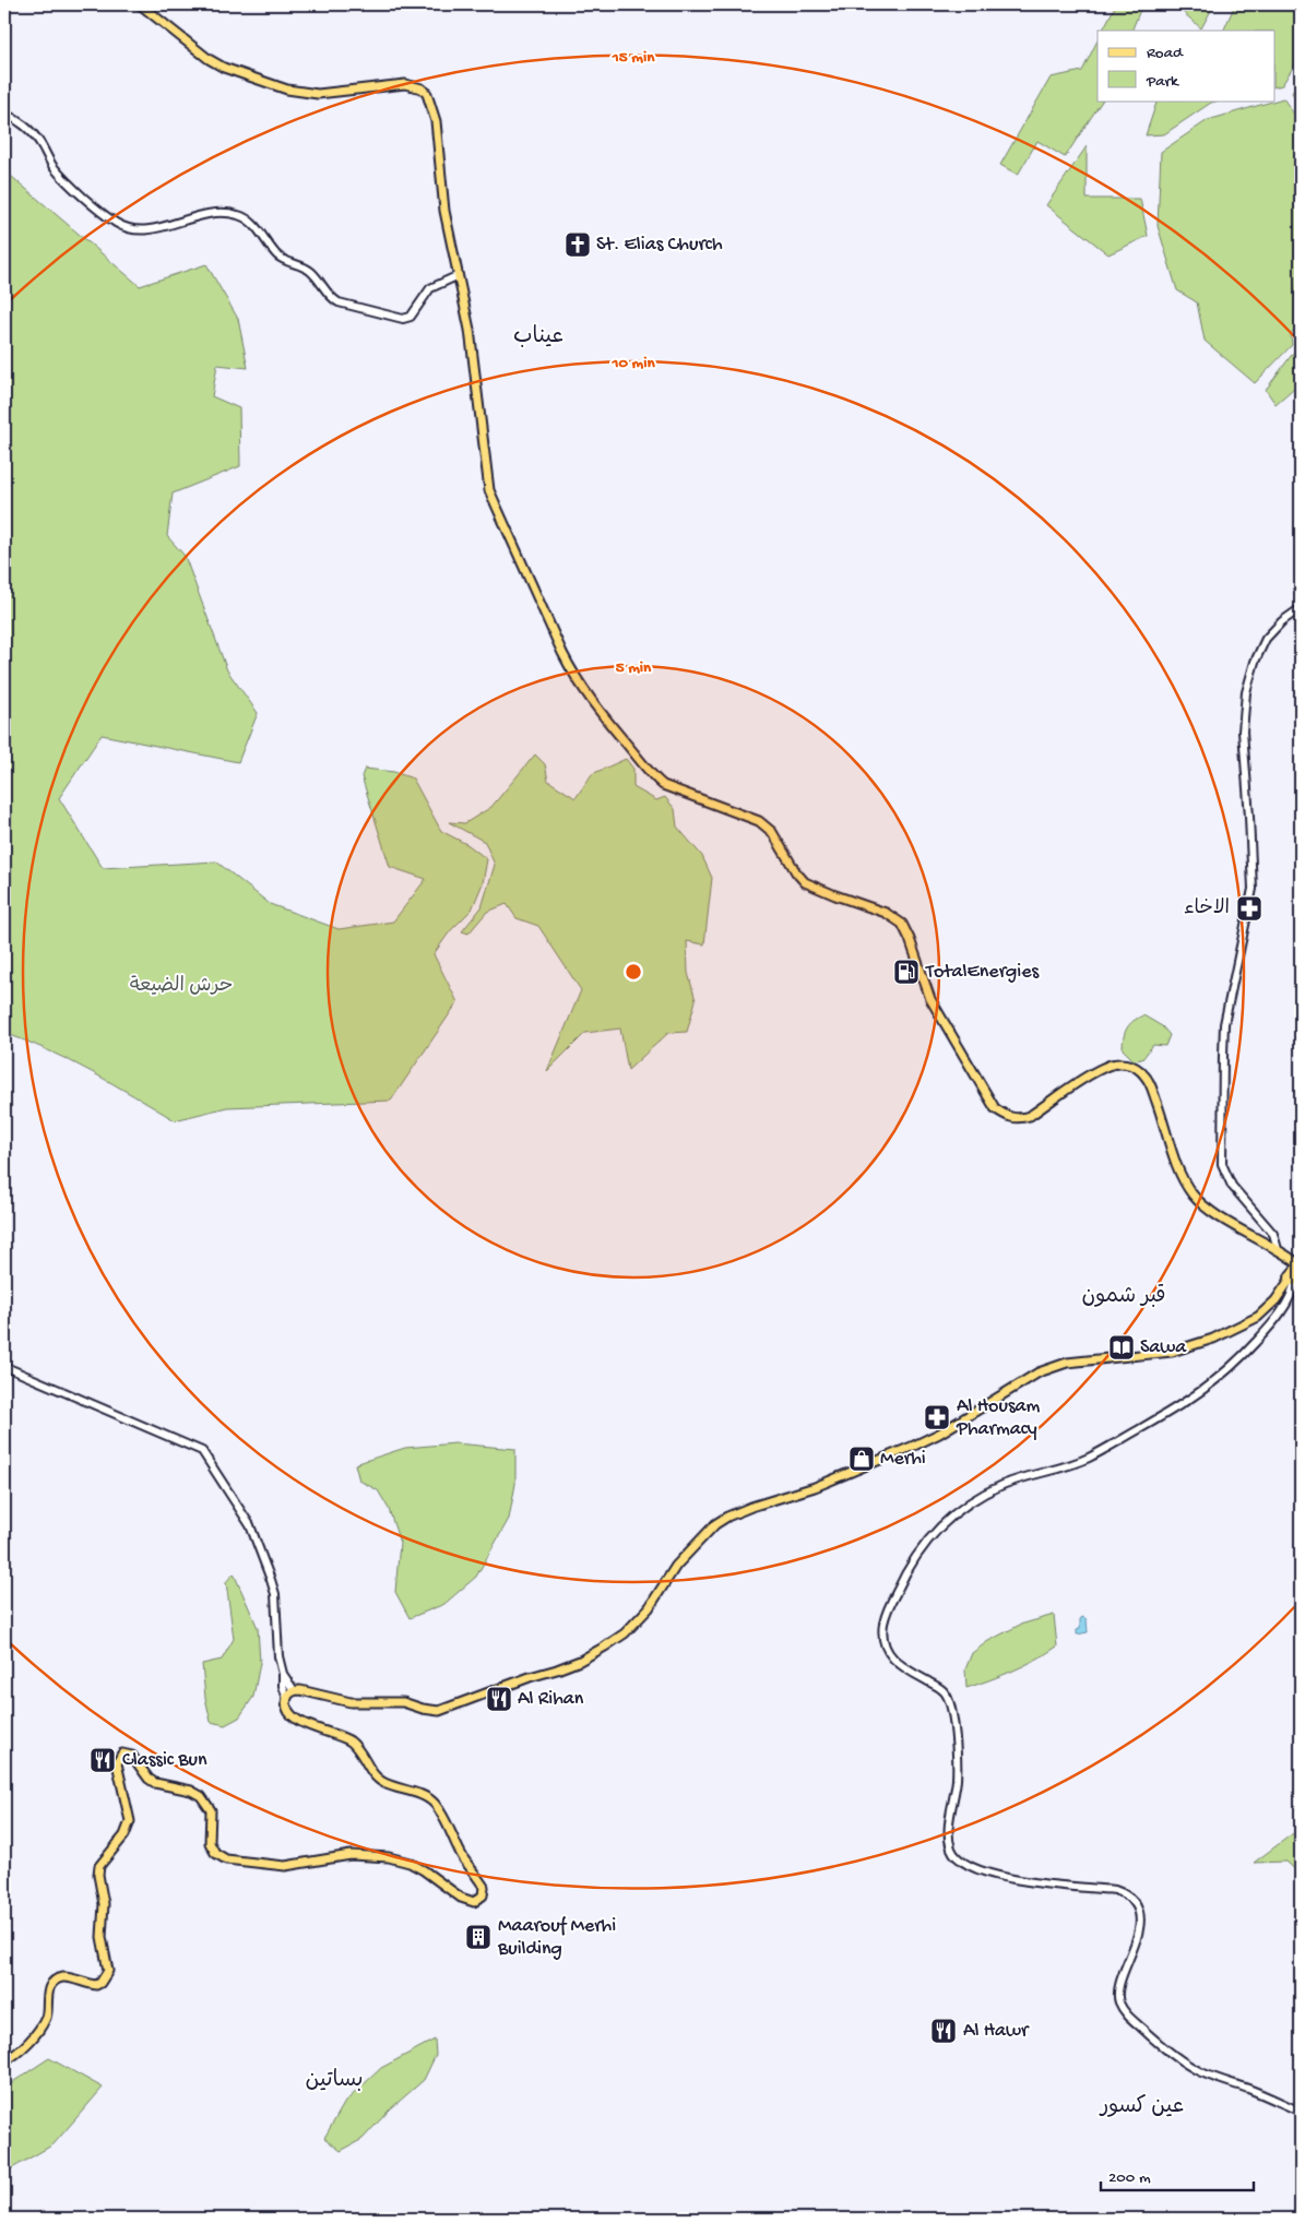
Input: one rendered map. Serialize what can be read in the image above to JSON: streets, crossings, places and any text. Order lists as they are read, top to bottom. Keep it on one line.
{"districts":["عيناب","قبر شمون","بساتين","عين كسور"],"parks":["حرش الضيعة"],"places":{"church":["St. Elias Church"],"pharmacy":["الاخاء","Al Housam Pharmacy"],"fuel station":["TotalEnergies"],"library":["Sawa"],"shop":["Merhi"],"restaurant":["Al Rihan","Classic Bun","Al Hawr"],"building":["Maarouf Merhi Building"]},"legend":["Road","Park"],"scale_bar":"200 m","rings":["15 min","10 min","5 min"]}
